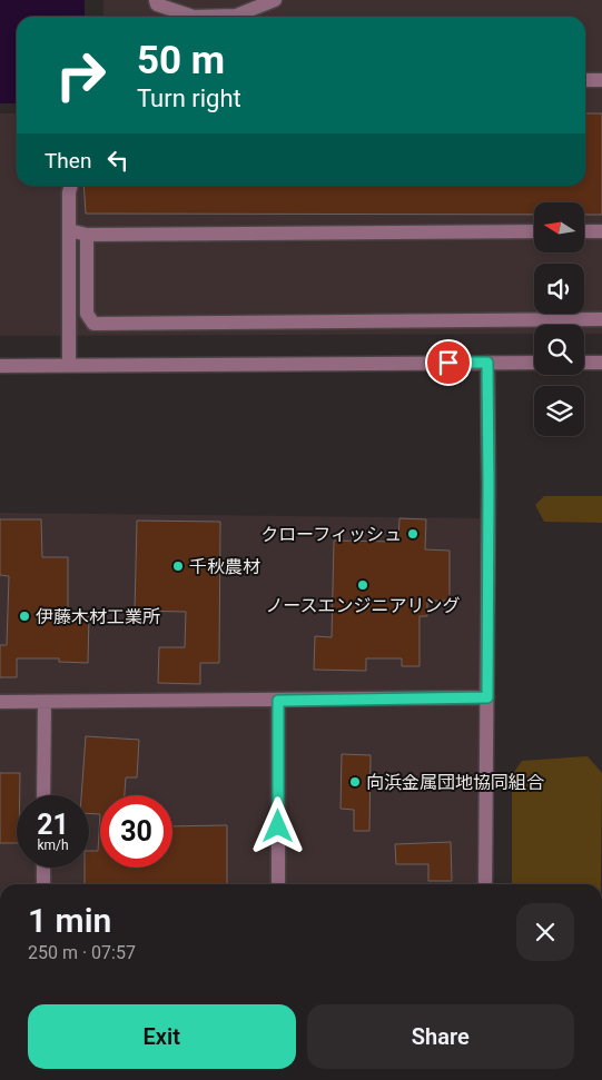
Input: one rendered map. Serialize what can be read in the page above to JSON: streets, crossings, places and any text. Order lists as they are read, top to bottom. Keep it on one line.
{"places":["クローフィッシュ","千秋農材","ノースエンジニアリング","伊藤木材工業所","向浜金属団地協同組合"],"north":"left","page":{"turn":["50 m","Turn right"],"then":"Then","speed":"21 km/h","limit":"30","heading":["1 min","250 m · 07:57"],"buttons":["Exit","Share"]}}
